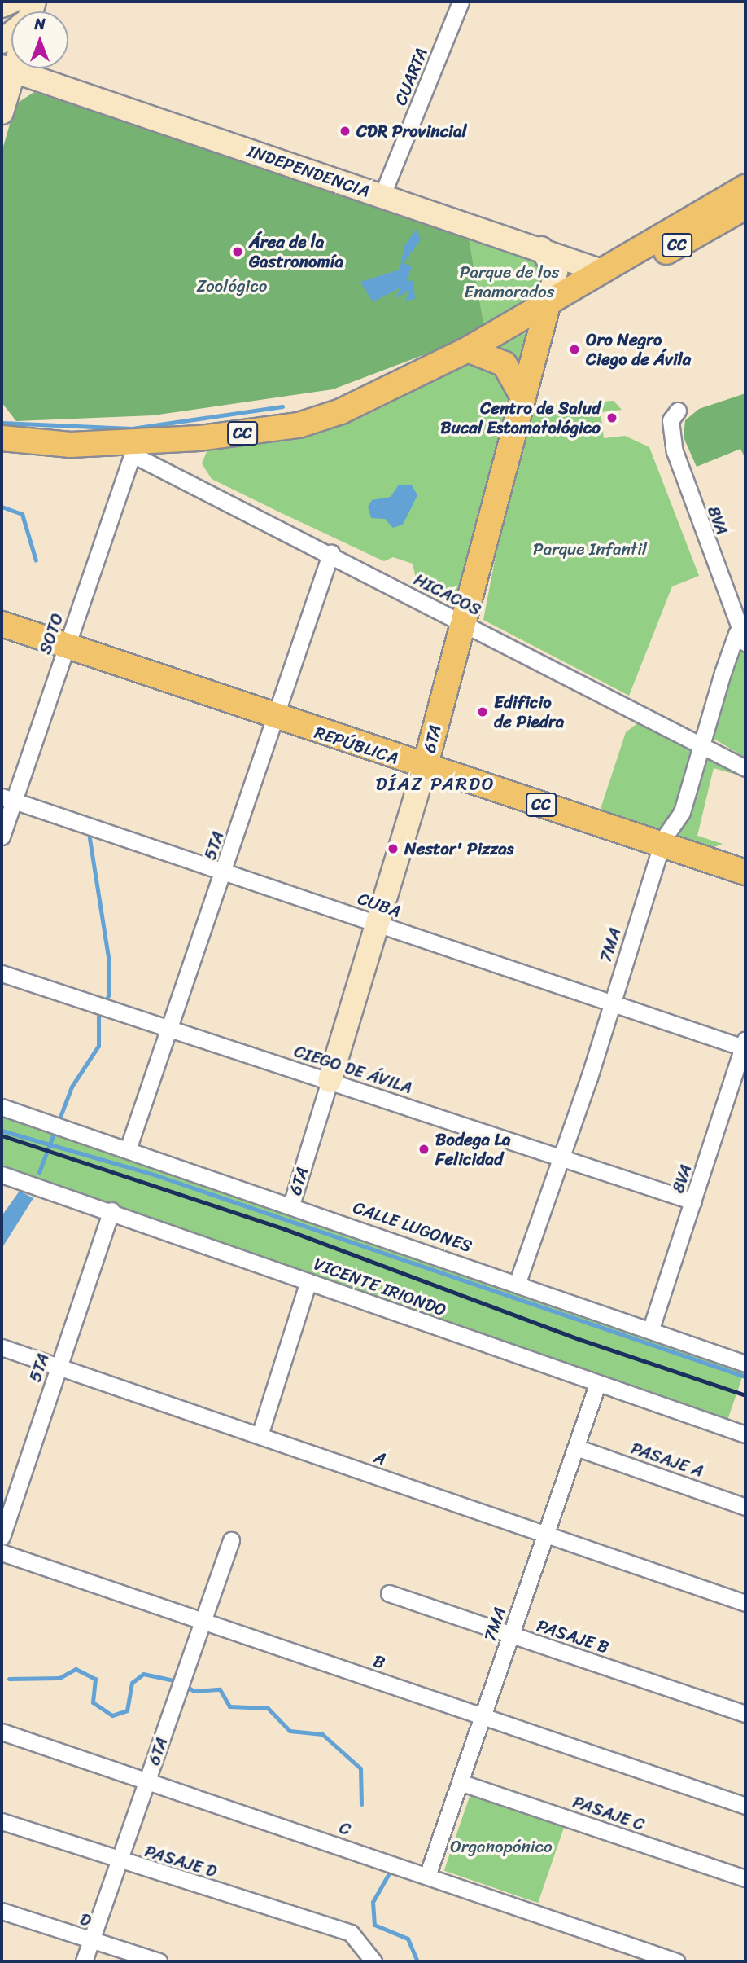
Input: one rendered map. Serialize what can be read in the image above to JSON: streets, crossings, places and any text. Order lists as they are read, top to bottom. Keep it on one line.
{"streets":{"main road":["CC","6TA","REPÚBLICA"],"street":["CUARTA","INDEPENDENCIA","8VA","HICACOS","SOTO","5TA","CUBA","7MA","CIEGO DE ÁVILA","CALLE LUGONES","VICENTE IRIONDO","A","PASAJE A","PASAJE B","B","PASAJE C","C","PASAJE D","D"]},"crossings":[["CUARTA","INDEPENDENCIA"],["INDEPENDENCIA","CC"],["CC","HICACOS"],["CC","SOTO"],["CC","6TA"],["8VA","CUBA"],["8VA","7MA"],["8VA","CIEGO DE ÁVILA"],["8VA","CALLE LUGONES"],["HICACOS","SOTO"],["HICACOS","6TA"],["HICACOS","5TA"],["HICACOS","7MA"],["SOTO","REPÚBLICA"],["SOTO","CUBA"],["6TA","REPÚBLICA"],["6TA","CUBA"],["6TA","CIEGO DE ÁVILA"],["6TA","CALLE LUGONES"],["6TA","B"],["6TA","C"],["6TA","PASAJE D"],["6TA","D"],["REPÚBLICA","5TA"],["REPÚBLICA","7MA"],["5TA","CUBA"],["5TA","CIEGO DE ÁVILA"],["5TA","CALLE LUGONES"],["5TA","VICENTE IRIONDO"],["5TA","A"],["CUBA","7MA"],["7MA","CIEGO DE ÁVILA"],["7MA","CALLE LUGONES"],["7MA","VICENTE IRIONDO"],["7MA","A"],["7MA","PASAJE A"],["7MA","PASAJE B"],["7MA","B"],["7MA","PASAJE C"],["7MA","C"]],"districts":["DÍAZ PARDO"],"parks":["Parque de los Enamorados","Zoológico","Parque Infantil","Organopónico"],"places":["CDR Provincial","Área de la Gastronomía","Oro Negro Ciego de Ávila","Centro de Salud Bucal Estomatológico","Edificio de Piedra","Nestor' Pizzas","Bodega La Felicidad"],"north":"top"}
